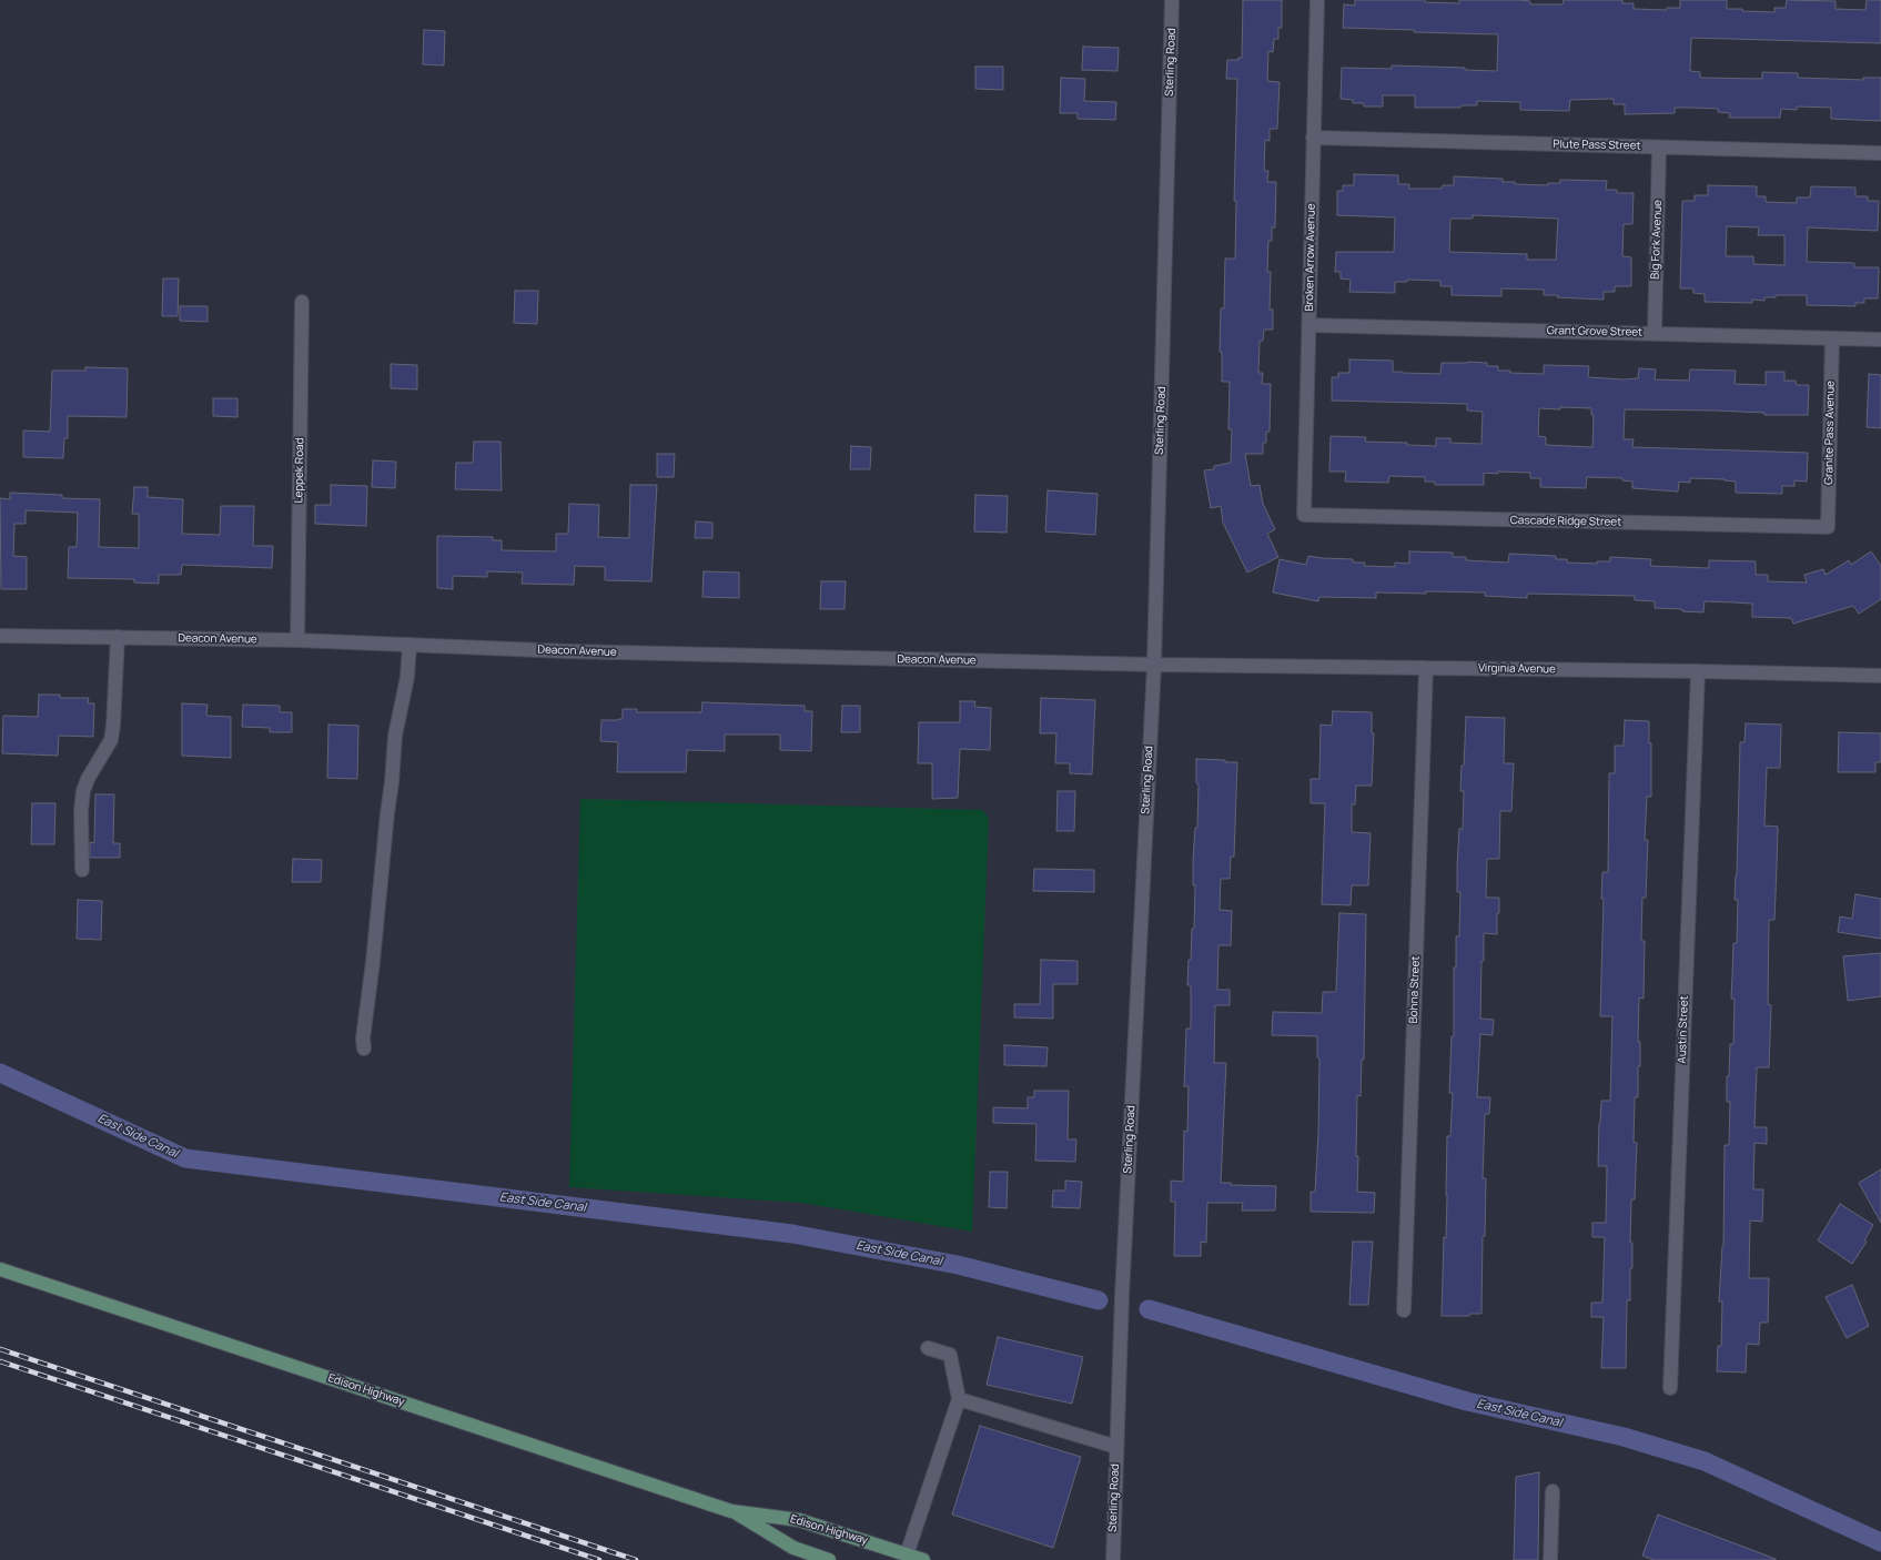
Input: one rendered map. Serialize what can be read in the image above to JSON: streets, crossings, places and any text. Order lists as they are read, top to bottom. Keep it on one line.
{"streets":{"main road":["Edison Highway"],"street":["Sterling Road","Plute Pass Street","Big Fork Avenue","Broken Arrow Avenue","Grant Grove Street","Granite Pass Avenue","Leppek Road","Cascade Ridge Street","Deacon Avenue","Virginia Avenue","Bohna Street","Austin Street"]},"crossings":[["Sterling Road","Deacon Avenue"],["Sterling Road","Virginia Avenue"],["Plute Pass Street","Big Fork Avenue"],["Plute Pass Street","Broken Arrow Avenue"],["Big Fork Avenue","Grant Grove Street"],["Broken Arrow Avenue","Grant Grove Street"],["Broken Arrow Avenue","Cascade Ridge Street"],["Grant Grove Street","Granite Pass Avenue"],["Granite Pass Avenue","Cascade Ridge Street"],["Leppek Road","Deacon Avenue"],["Deacon Avenue","Virginia Avenue"],["Virginia Avenue","Bohna Street"],["Virginia Avenue","Austin Street"]],"water":["East Side Canal"]}
